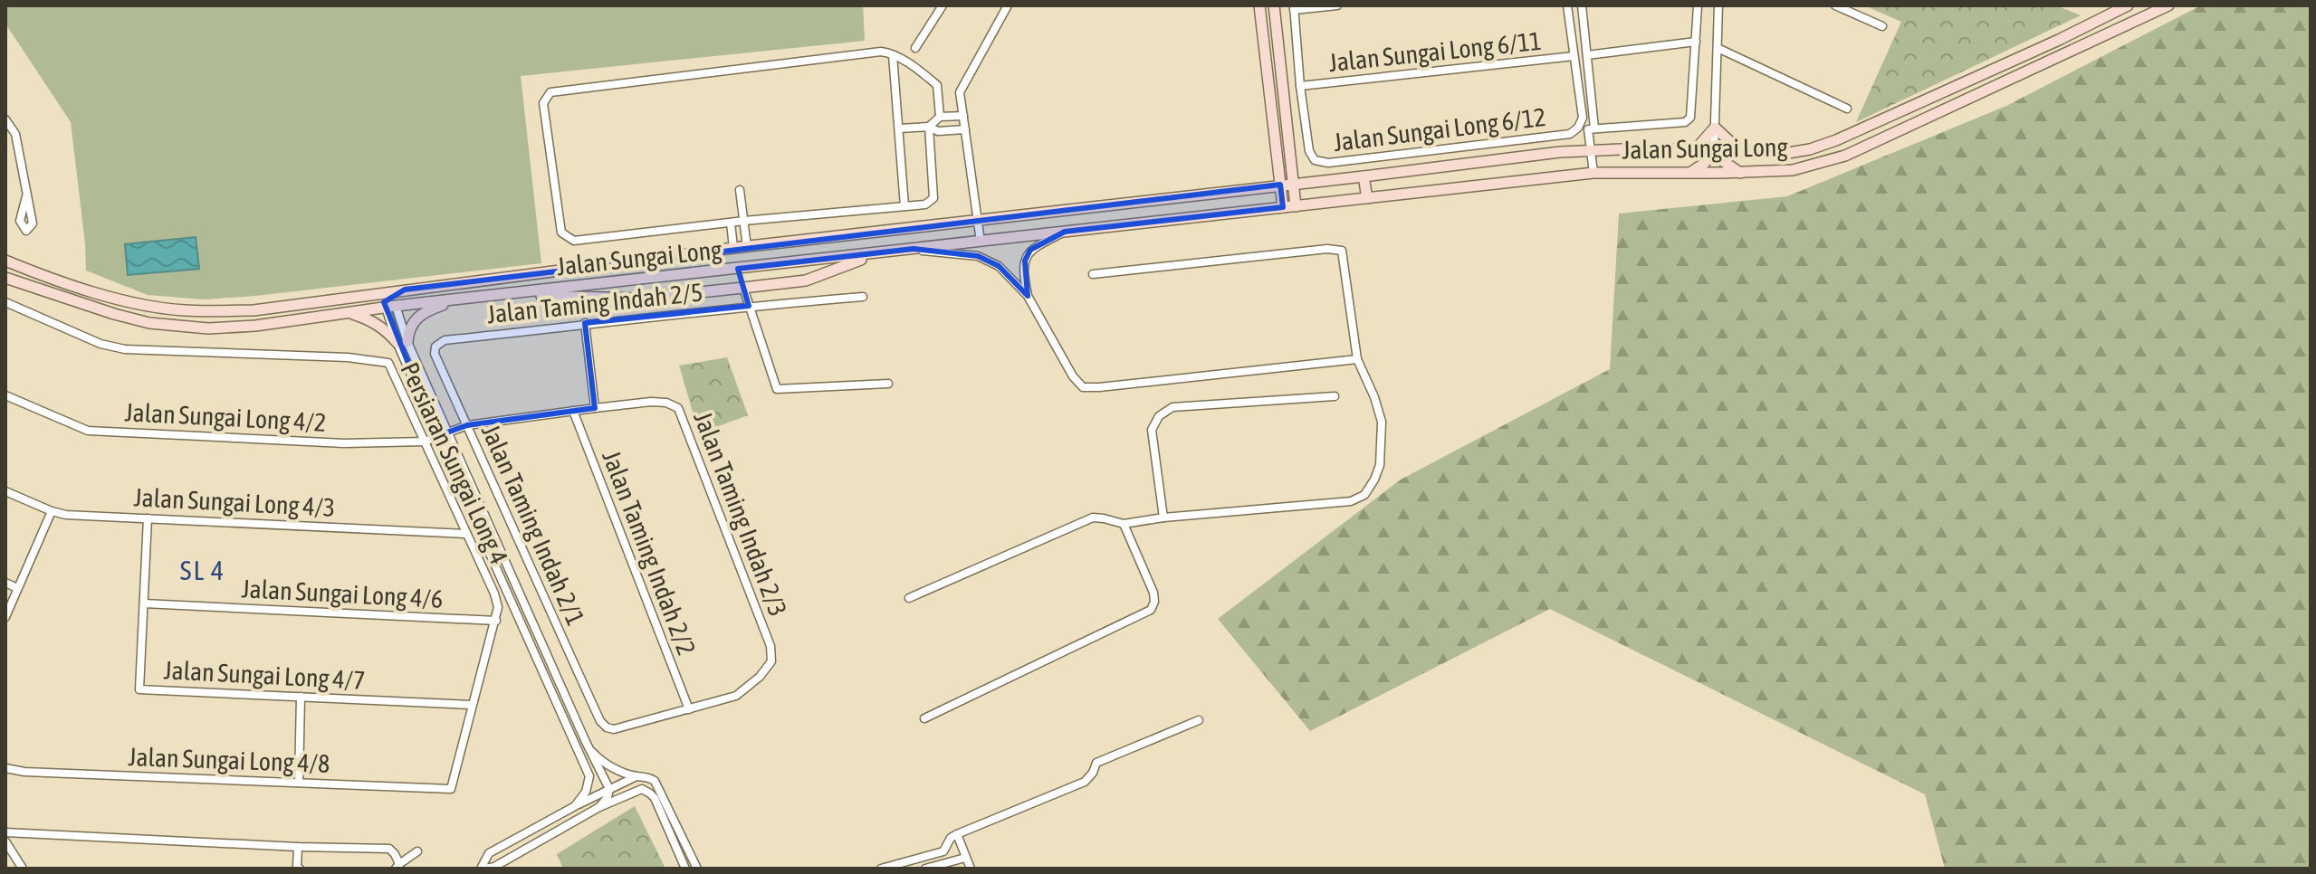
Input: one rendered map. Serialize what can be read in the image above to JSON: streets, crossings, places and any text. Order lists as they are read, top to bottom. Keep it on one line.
{"streets":{"street":["Jalan Sungai Long 6/11","Jalan Sungai Long 6/12","Jalan Sungai Long","Jalan Taming Indah 2/5","Jalan Sungai Long 4/2","Persiaran Sungai Long 4","Jalan Sungai Long 4/3","Jalan Taming Indah 2/3","Jalan Taming Indah 2/1","Jalan Taming Indah 2/2","Jalan Sungai Long 4/6","Jalan Sungai Long 4/7","Jalan Sungai Long 4/8"]},"crossings":[["Jalan Sungai Long 6/11","Jalan Sungai Long 6/12"],["Jalan Taming Indah 2/5","Jalan Taming Indah 2/1"],["Jalan Sungai Long 4/2","Persiaran Sungai Long 4"],["Jalan Sungai Long 4/2","Jalan Taming Indah 2/3"],["Jalan Sungai Long 4/2","Jalan Taming Indah 2/1"],["Jalan Sungai Long 4/2","Jalan Taming Indah 2/2"],["Persiaran Sungai Long 4","Jalan Sungai Long 4/3"],["Persiaran Sungai Long 4","Jalan Sungai Long 4/6"],["Persiaran Sungai Long 4","Jalan Sungai Long 4/7"],["Persiaran Sungai Long 4","Jalan Sungai Long 4/8"],["Jalan Sungai Long 4/3","Jalan Sungai Long 4/7"],["Jalan Taming Indah 2/3","Jalan Taming Indah 2/1"],["Jalan Taming Indah 2/3","Jalan Taming Indah 2/2"],["Jalan Taming Indah 2/1","Jalan Taming Indah 2/2"],["Jalan Sungai Long 4/6","Jalan Sungai Long 4/7"]],"districts":["SL 4"]}
